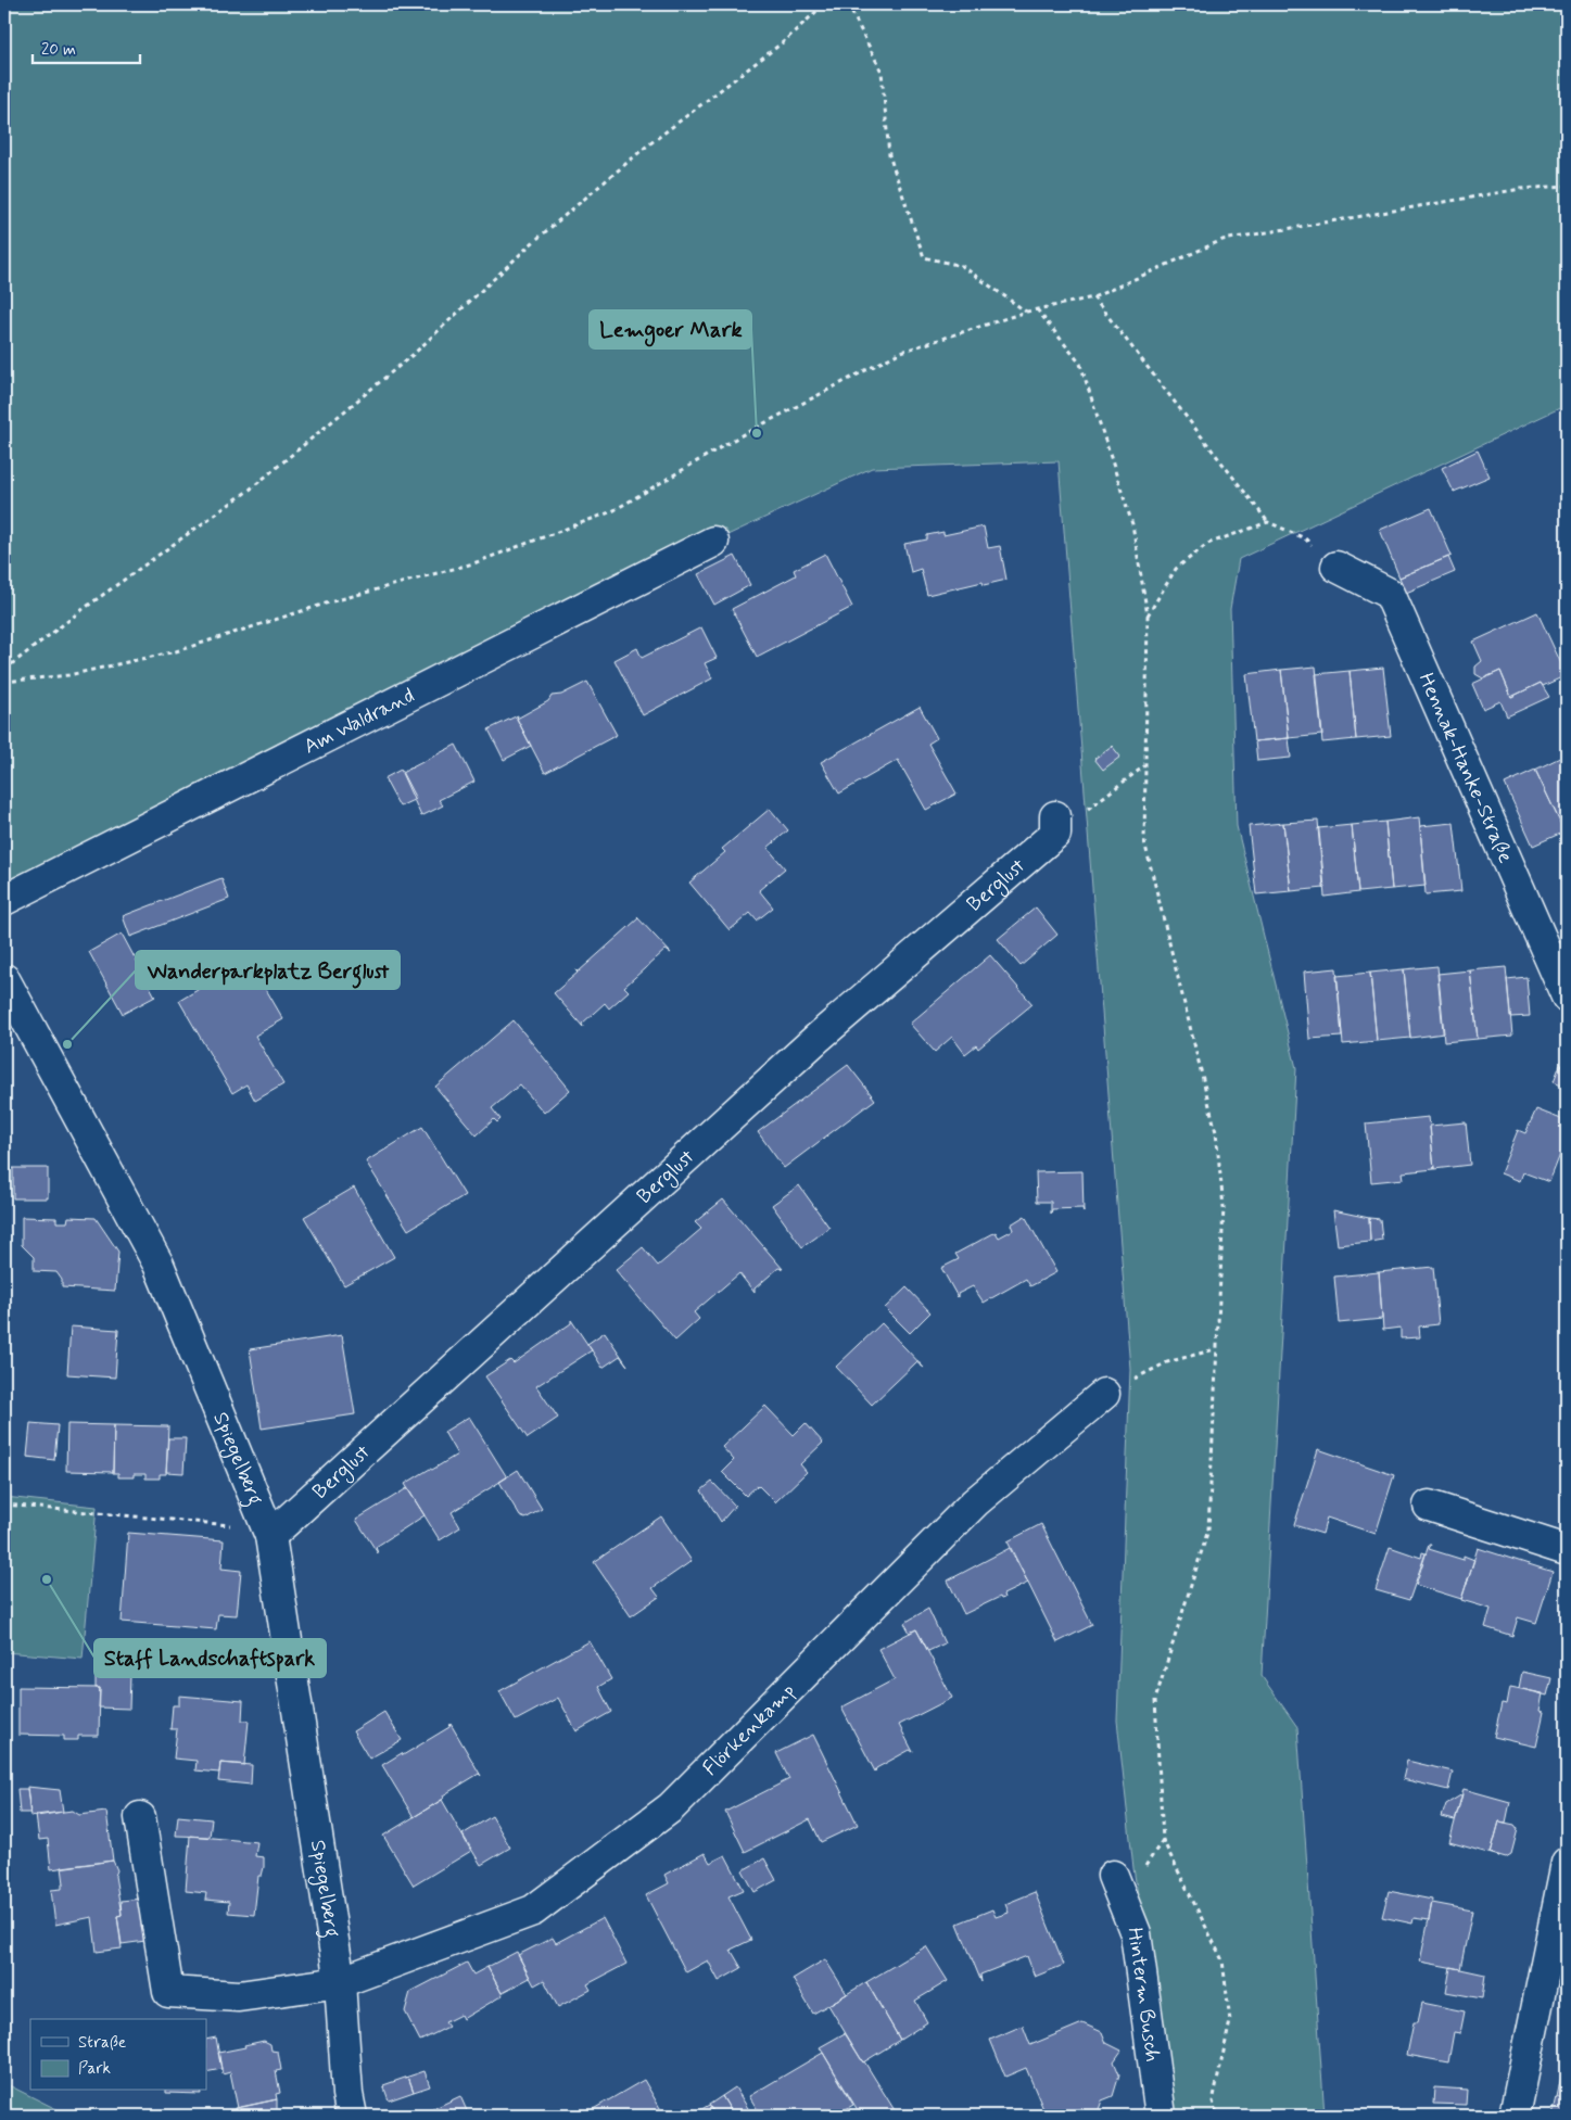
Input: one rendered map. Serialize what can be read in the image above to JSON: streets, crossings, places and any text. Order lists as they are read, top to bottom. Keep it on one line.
{"streets":{"street":["Am Waldrand","Hennak-Hanke-Straße","Berglust","Spiegelberg","Flörkenkamp","Hinterm Busch"]},"crossings":[["Berglust","Spiegelberg"],["Spiegelberg","Flörkenkamp"]],"places":["Lemgoer Mark","Wanderparkplatz Berglust","Staff Landschaftspark"],"legend":["Straße","Park"],"scale_bar":"20 m"}
